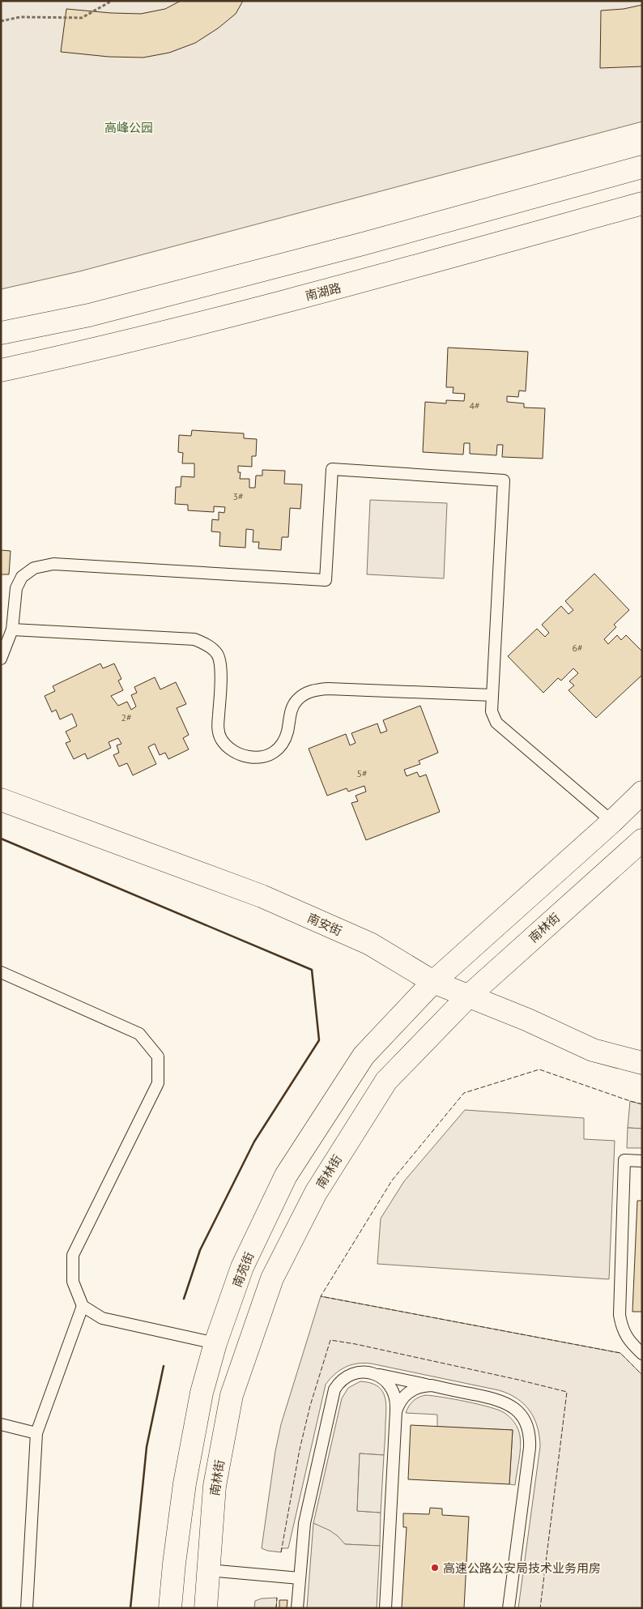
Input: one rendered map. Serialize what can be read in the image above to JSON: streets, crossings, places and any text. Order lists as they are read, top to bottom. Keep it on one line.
{"streets":{"main road":["南湖路","南安街","南林街","南苑街"]},"crossings":[["南安街","南林街"],["南安街","南苑街"]],"parks":["高峰公园"],"places":["高速公路公安局技术业务用房"],"house_numbers":["4#","3#","6#","2#","5#"]}
